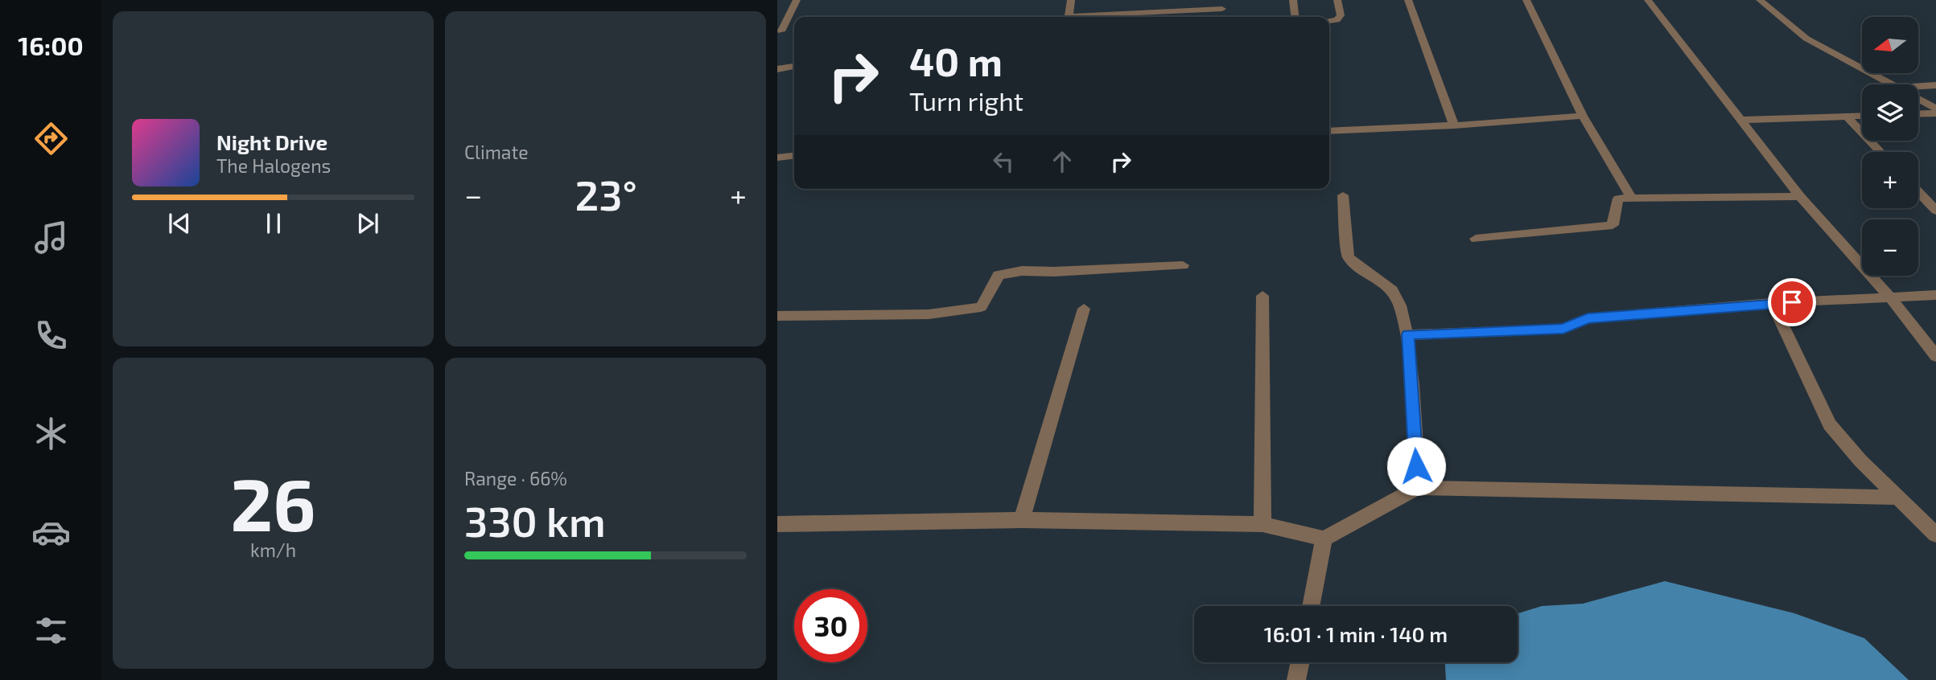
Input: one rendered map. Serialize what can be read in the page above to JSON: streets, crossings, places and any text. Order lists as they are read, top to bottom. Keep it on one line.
{"north":"left","page":{"tabs":"16:00","tile":["Climate",["26","km/h"],["Range · 66%","330 km"]],"map_buttons":["+","−"],"turn":["40 m","Turn right"],"song":["Night Drive","The Halogens"],"heat":["−","23°","+"],"limit":"30","trip":"16:01 · 1 min · 140 m"}}
